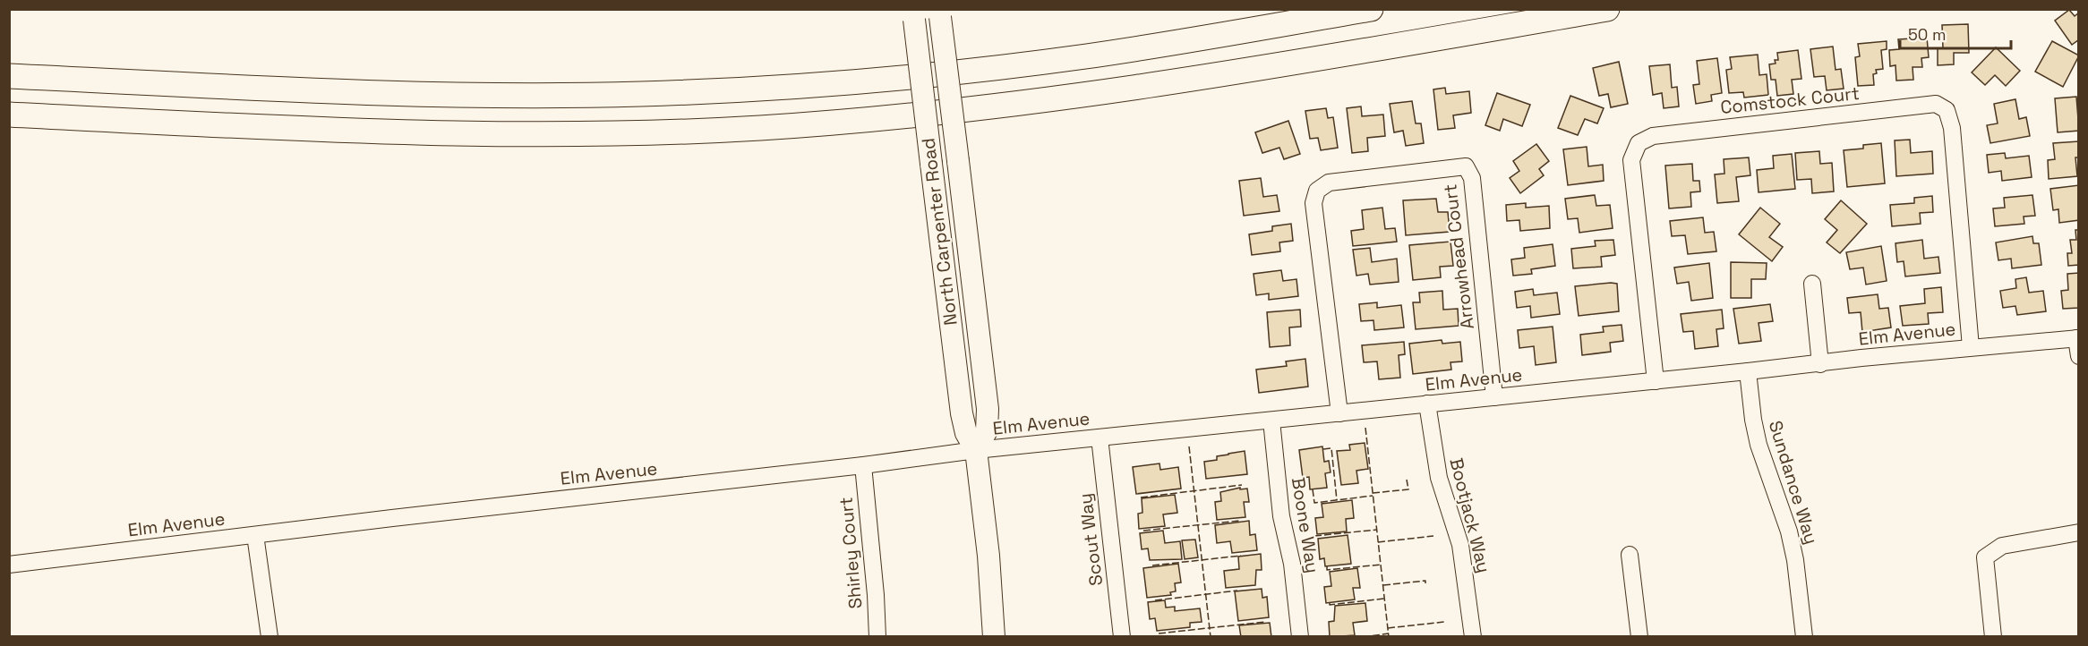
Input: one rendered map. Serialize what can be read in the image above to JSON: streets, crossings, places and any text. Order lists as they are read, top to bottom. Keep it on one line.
{"streets":{"main road":["North Carpenter Road"],"street":["Comstock Court","Arrowhead Court","Elm Avenue","Sundance Way","Bootjack Way","Boone Way","Scout Way","Shirley Court"]},"crossings":[["Comstock Court","Elm Avenue"],["North Carpenter Road","Elm Avenue"],["Arrowhead Court","Elm Avenue"],["Elm Avenue","Sundance Way"],["Elm Avenue","Bootjack Way"],["Elm Avenue","Boone Way"],["Elm Avenue","Scout Way"],["Elm Avenue","Shirley Court"]],"scale_bar":"50 m"}
